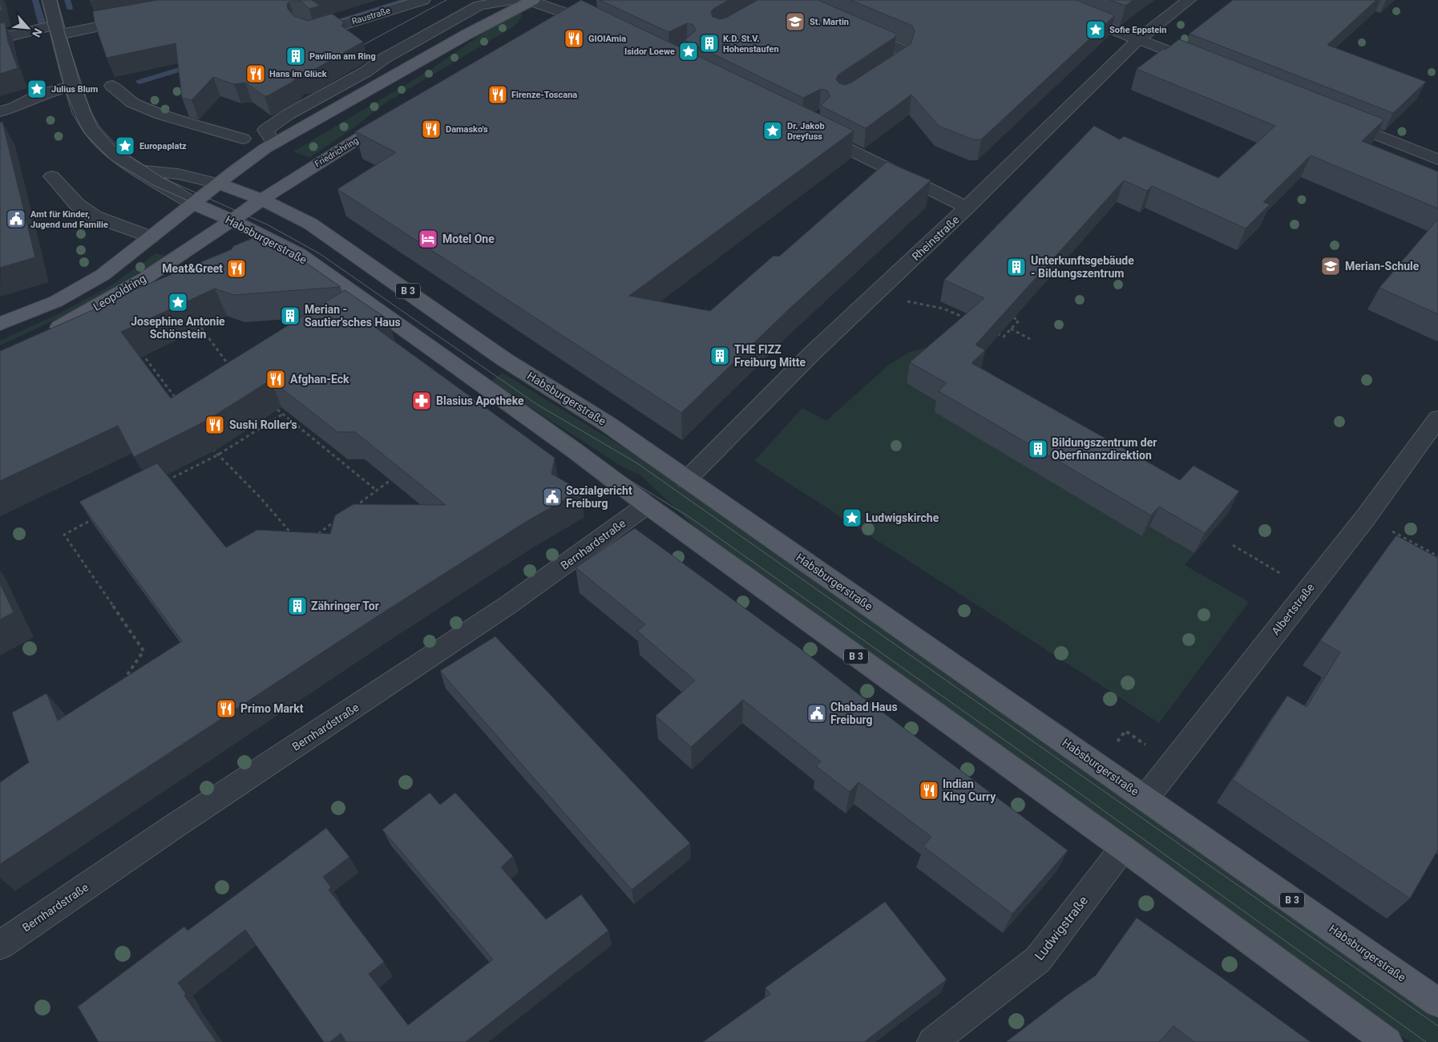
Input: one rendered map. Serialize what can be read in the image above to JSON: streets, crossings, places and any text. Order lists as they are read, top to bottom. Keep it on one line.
{"streets":{"main road":["Friedrichring","Habsburgerstraße","B 3","Leopoldring"],"street":["Raustraße","Rheinstraße","Bernhardstraße","Albertstraße","Ludwigstraße"]},"crossings":[["Friedrichring","Habsburgerstraße"],["Friedrichring","Leopoldring"],["Rheinstraße","Habsburgerstraße"],["Habsburgerstraße","Leopoldring"],["Habsburgerstraße","Bernhardstraße"],["Habsburgerstraße","Albertstraße"],["Habsburgerstraße","Ludwigstraße"]],"places":{"school or university":["St. Martin","Merian-Schule"],"place":["Sofie Eppstein","Isidor Loewe","Julius Blum","Dr. Jakob Dreyfuss","Europaplatz","Josephine Antonie Schönstein","Ludwigskirche"],"restaurant":["GIOIAmia","Hans im Glück","Firenze-Toscana","Damasko's","Meat&Greet","Afghan-Eck","Sushi Roller's","Primo Markt","Indian King Curry"],"building":["K.D. St.V. Hohenstaufen","Pavillon am Ring","Unterkunftsgebäude - Bildungszentrum","Merian - Sautier'sches Haus","THE FIZZ Freiburg Mitte","Bildungszentrum der Oberfinanzdirektion","Zähringer Tor"],"public building":["Amt für Kinder, Jugend und Familie","Sozialgericht Freiburg","Chabad Haus Freiburg"],"hotel":["Motel One"],"pharmacy":["Blasius Apotheke"]},"north":"bottom right"}
